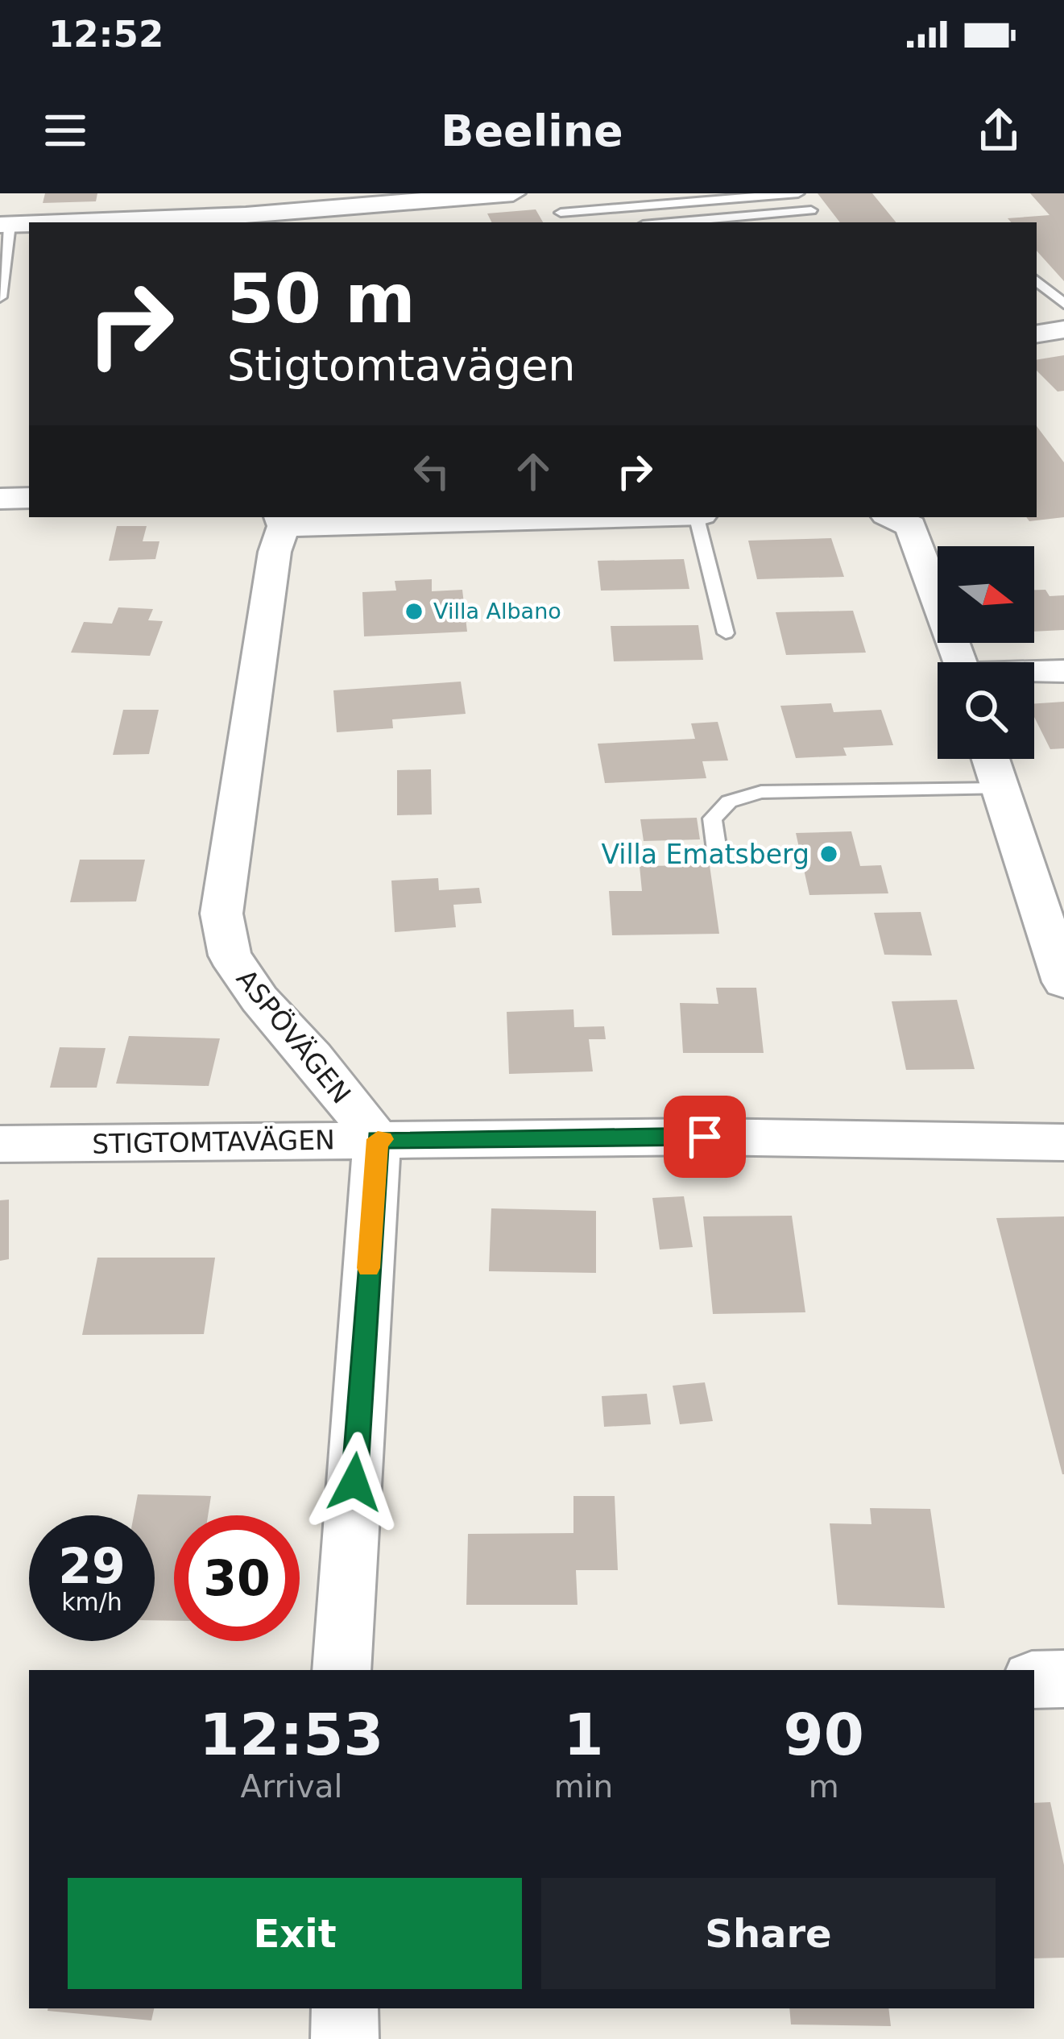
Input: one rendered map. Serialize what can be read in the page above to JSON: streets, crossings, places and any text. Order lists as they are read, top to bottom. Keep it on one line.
{"streets":{"street":["ASPÖVÄGEN","STIGTOMTAVÄGEN"]},"crossings":[["ASPÖVÄGEN","STIGTOMTAVÄGEN"]],"places":["Villa Albano","Villa Ematsberg"],"north":"right","page":{"status":"12:52","header":"Beeline","turn":["50 m","Stigtomtavägen"],"speed":"29 km/h","limit":"30","eta":["12:53","Arrival","1","min","90","m"],"buttons":["Exit","Share"]}}
